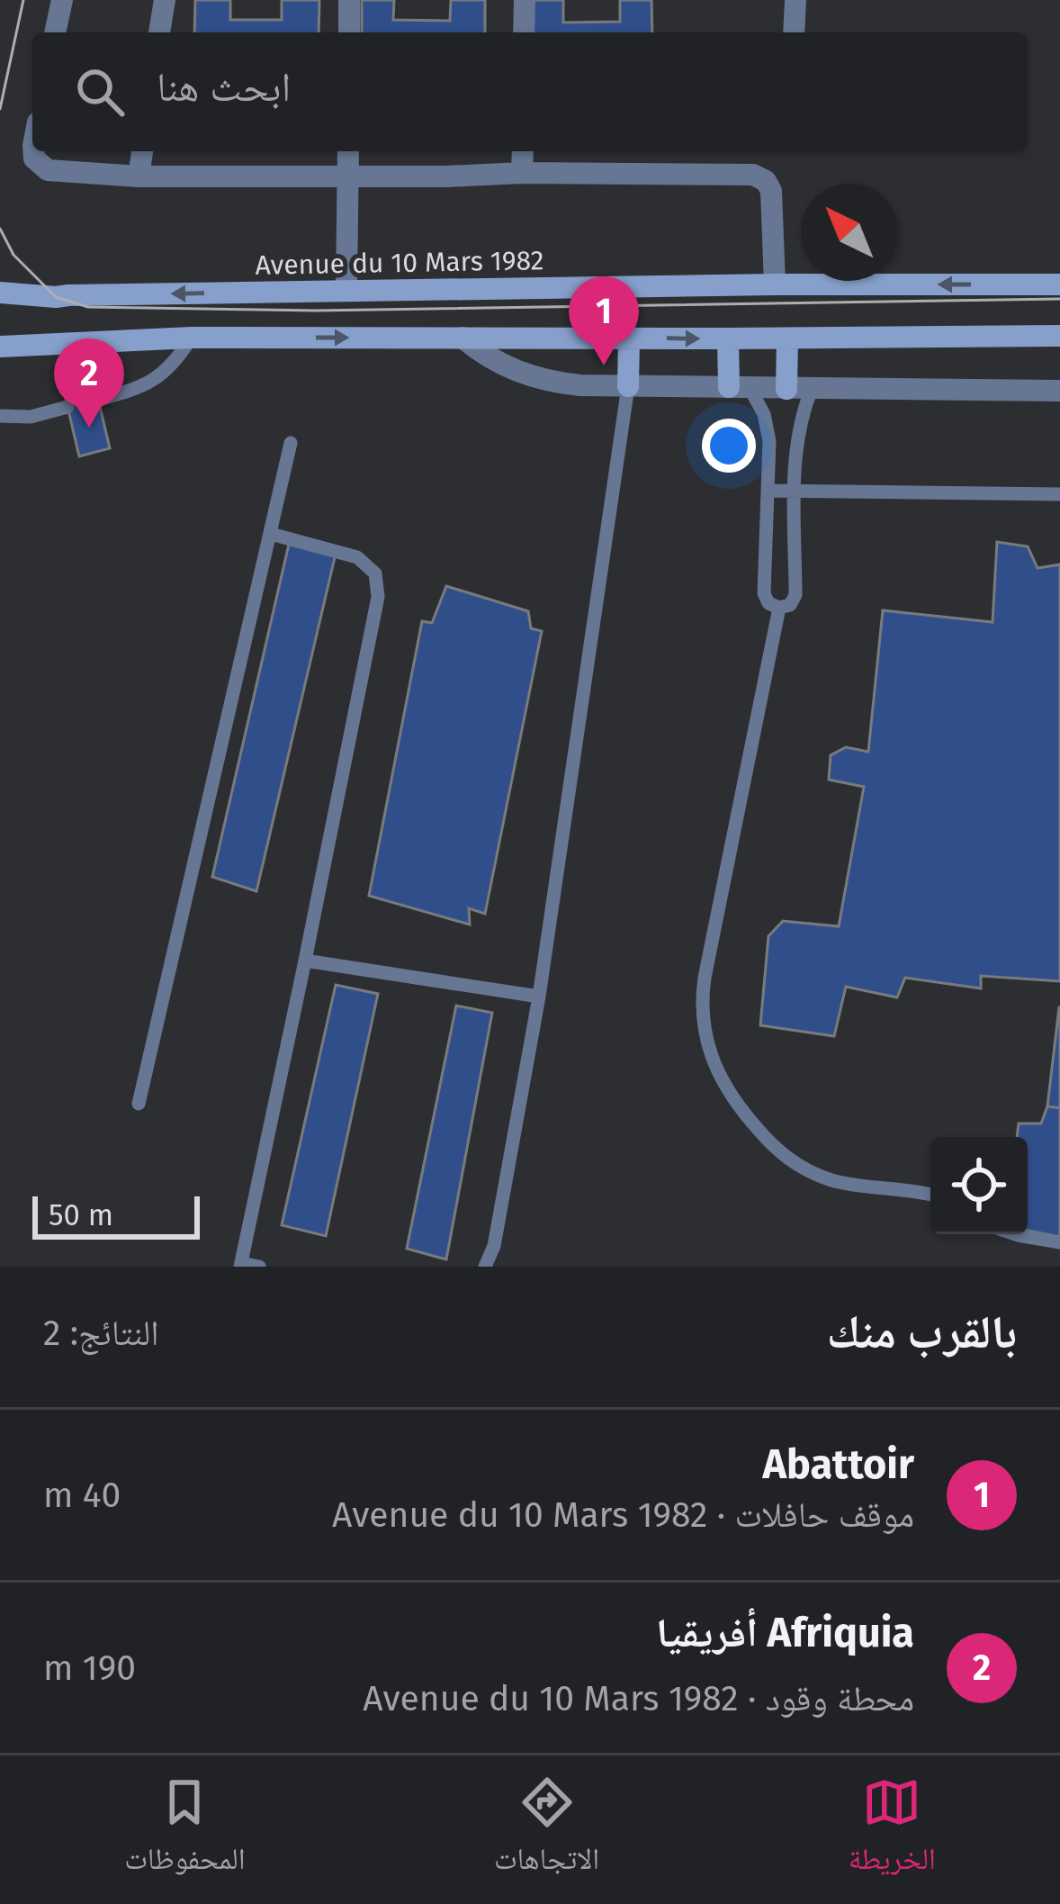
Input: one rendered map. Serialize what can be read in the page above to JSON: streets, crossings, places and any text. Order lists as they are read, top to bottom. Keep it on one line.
{"streets":{"main road":["Avenue du 10 Mars 1982"]},"scale_bar":"50 m","north":"top left","page":{"search":"ابحث هنا","pins":["1","2"],"scale":"50 m","heading":["بالقرب منك","النتائج: 2"],"list":[{"mark":"1","name":"Abattoir","note":"موقف حافلات · Avenue du 10 Mars 1982","value":"40 m"},{"mark":"2","name":"Afriquia أفريقيا","note":"محطة وقود · Avenue du 10 Mars 1982","value":"190 m"}],"nav":["الخريطة","الاتجاهات","المحفوظات"]}}
